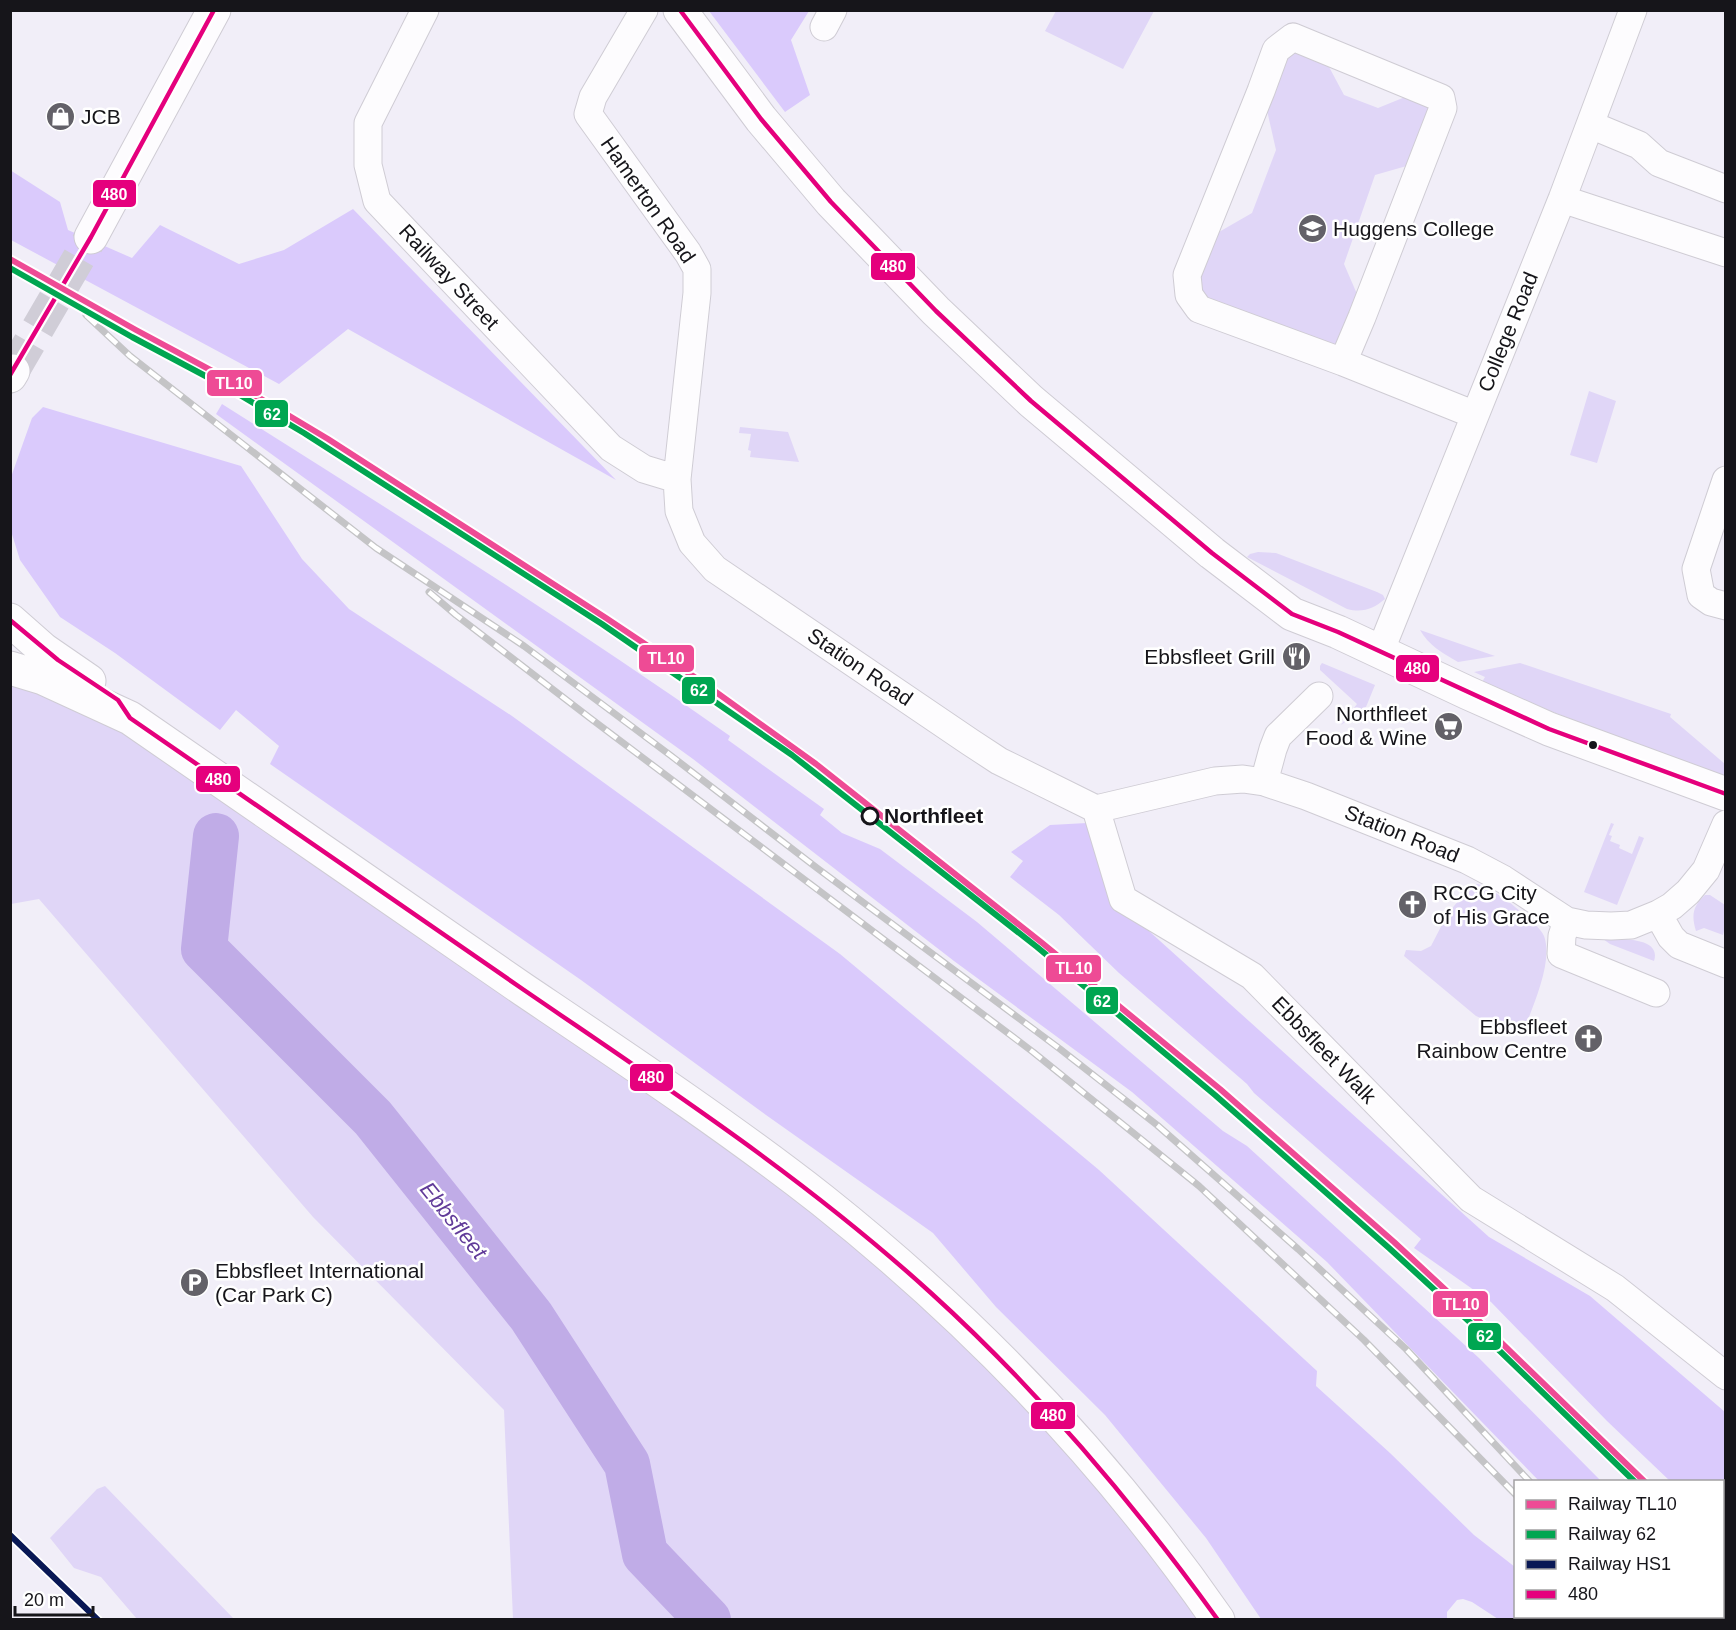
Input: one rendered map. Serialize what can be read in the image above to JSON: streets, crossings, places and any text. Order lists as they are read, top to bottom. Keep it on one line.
{"streets":{"street":["Hamerton Road","Railway Street","College Road","Station Road","Ebbsfleet Walk"]},"crossings":[["Hamerton Road","Railway Street"],["Hamerton Road","Station Road"],["Railway Street","Station Road"],["Station Road","Ebbsfleet Walk"]],"water":["Ebbsfleet"],"places":{"shop":["JCB"],"school or university":["Huggens College"],"restaurant":["Ebbsfleet Grill"],"supermarket":["Northfleet Food & Wine"],"other":["Northfleet"],"church":["RCCG City of His Grace","Ebbsfleet Rainbow Centre"],"parking":["Ebbsfleet International (Car Park C)"]},"lines":["transit line 480","rail line TL10","rail line 62","rail line HS1"],"legend":["Railway TL10","Railway 62","Railway HS1","480"],"scale_bar":"20 m"}
